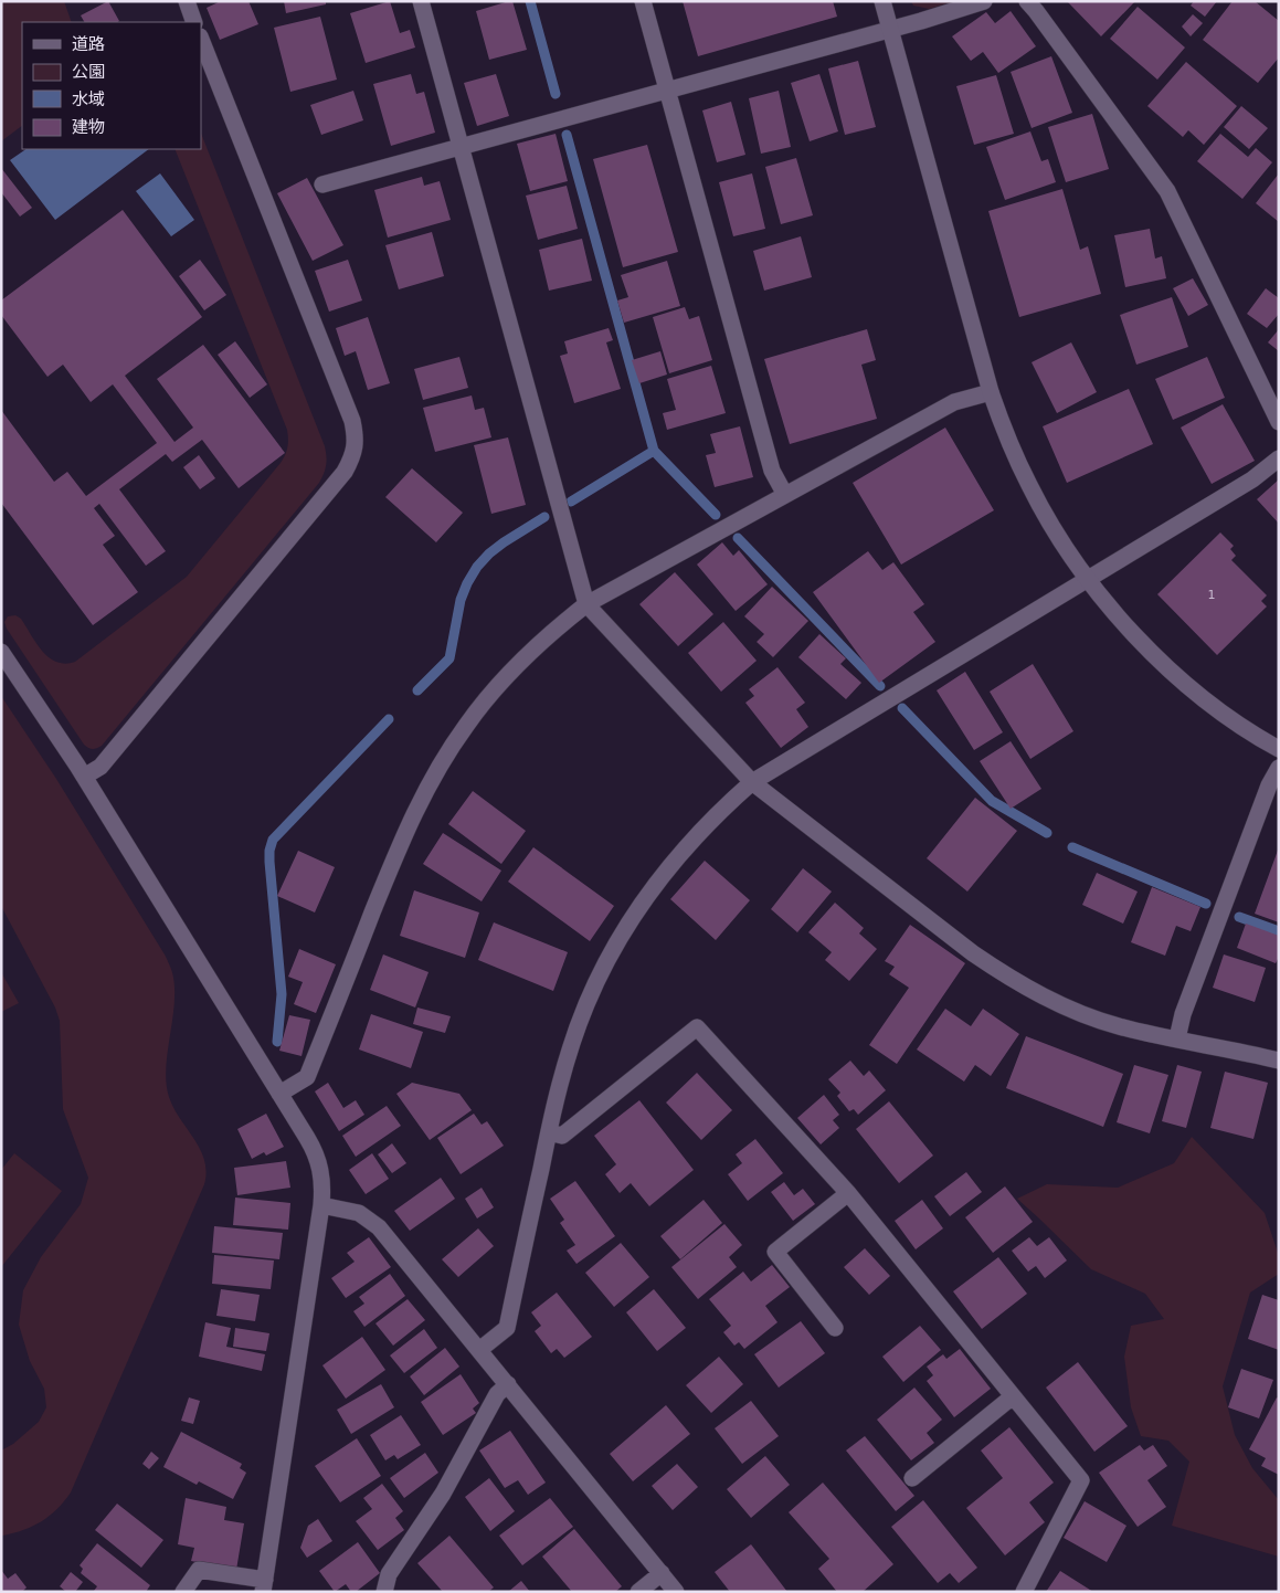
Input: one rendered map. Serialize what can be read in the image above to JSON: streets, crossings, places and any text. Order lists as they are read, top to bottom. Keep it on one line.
{"house_numbers":["1"],"legend":["道路","公園","水域","建物"]}
